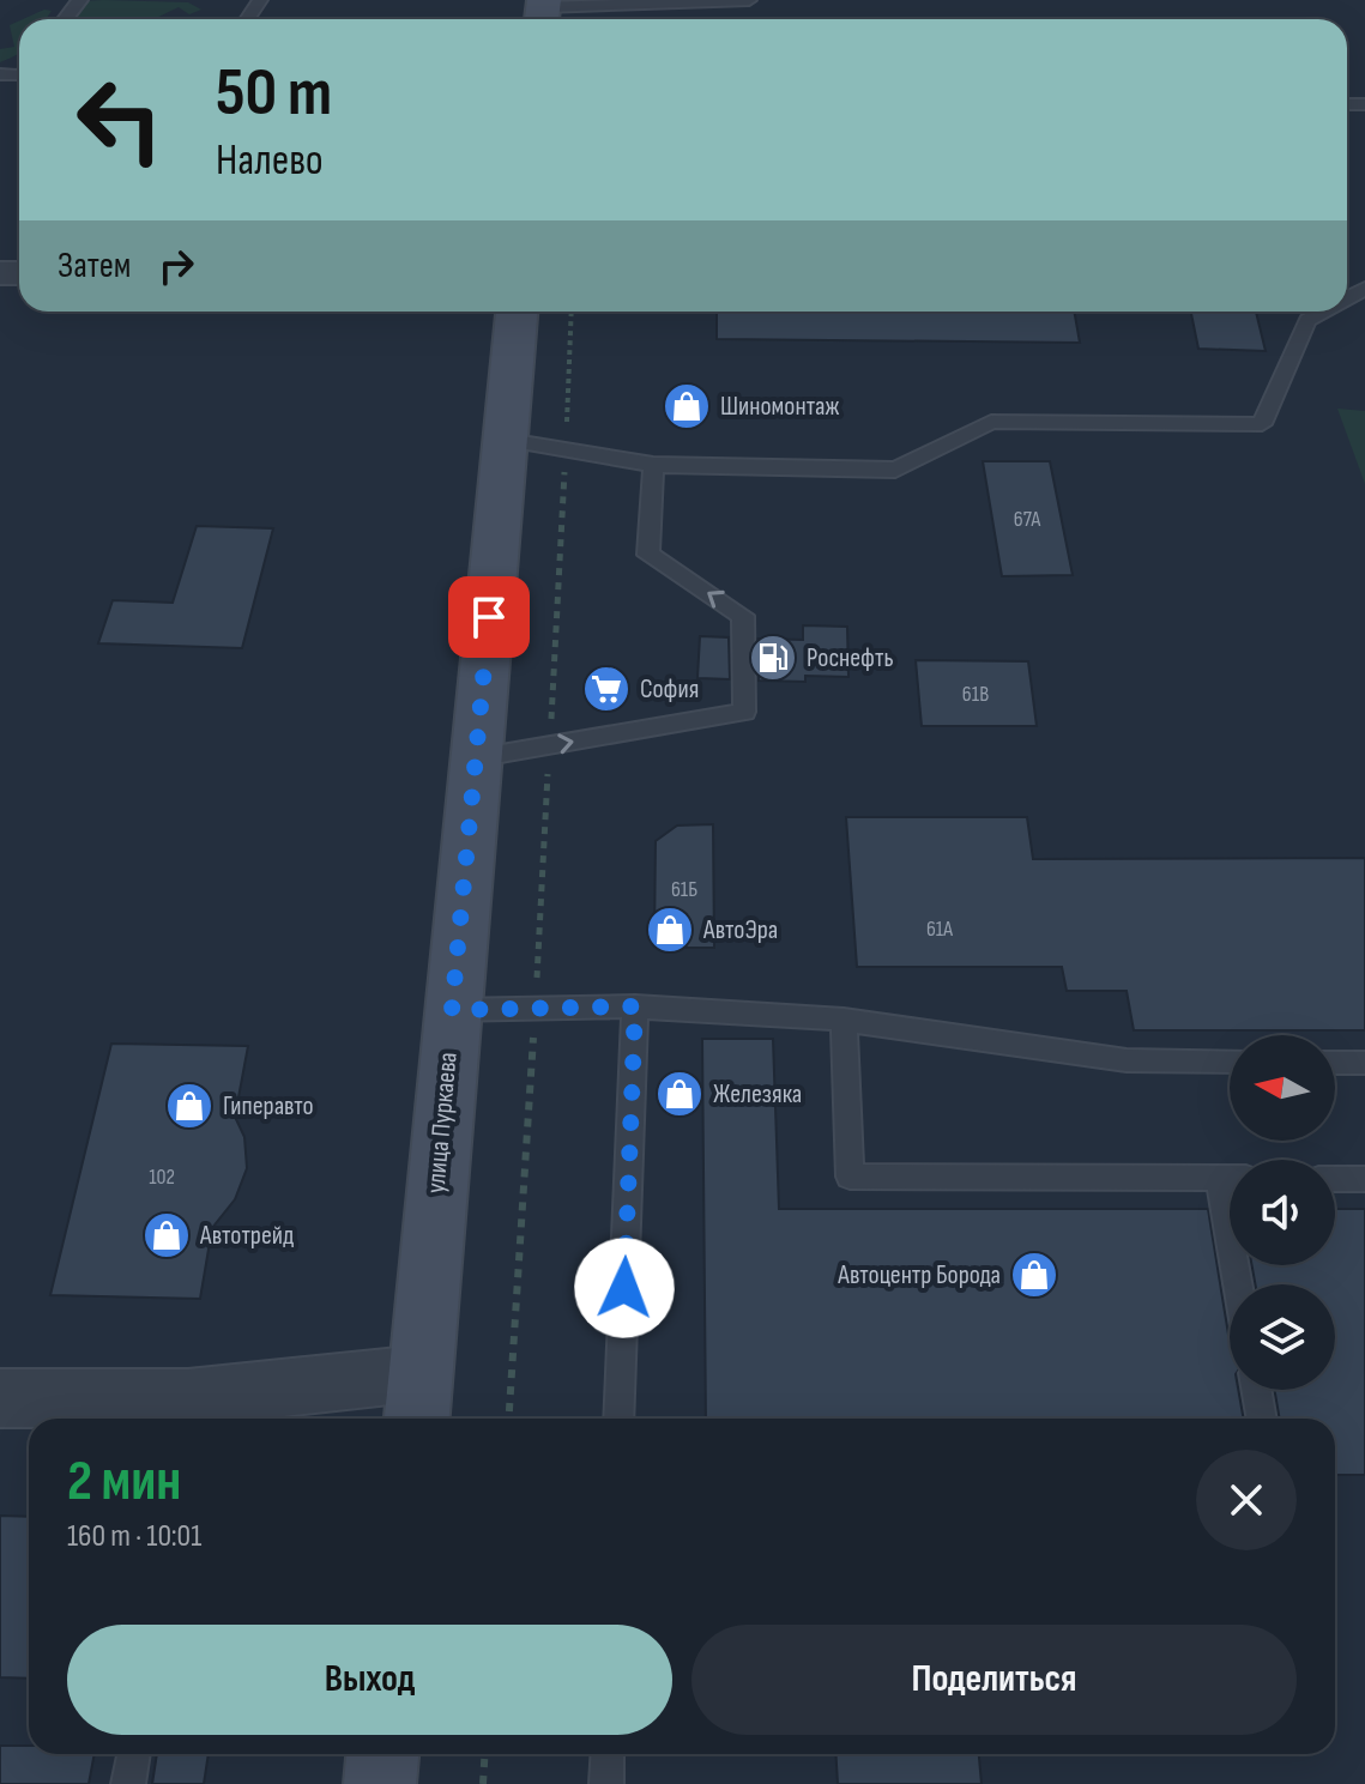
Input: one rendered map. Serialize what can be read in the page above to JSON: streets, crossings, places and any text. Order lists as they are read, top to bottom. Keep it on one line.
{"streets":{"main road":["улица Пуркаева"]},"places":{"shop":["Шиномонтаж","АвтоЭра","Железяка","Гиперавто","Автотрейд","Автоцентр Борода"],"fuel station":["Роснефть"],"supermarket":["София"]},"house_numbers":["67А","61В","61Б","61А","102"],"north":"left","page":{"turn":["50 m","Налево"],"then":"Затем","heading":["2 мин","160 m · 10:01"],"buttons":["Выход","Поделиться"]}}
